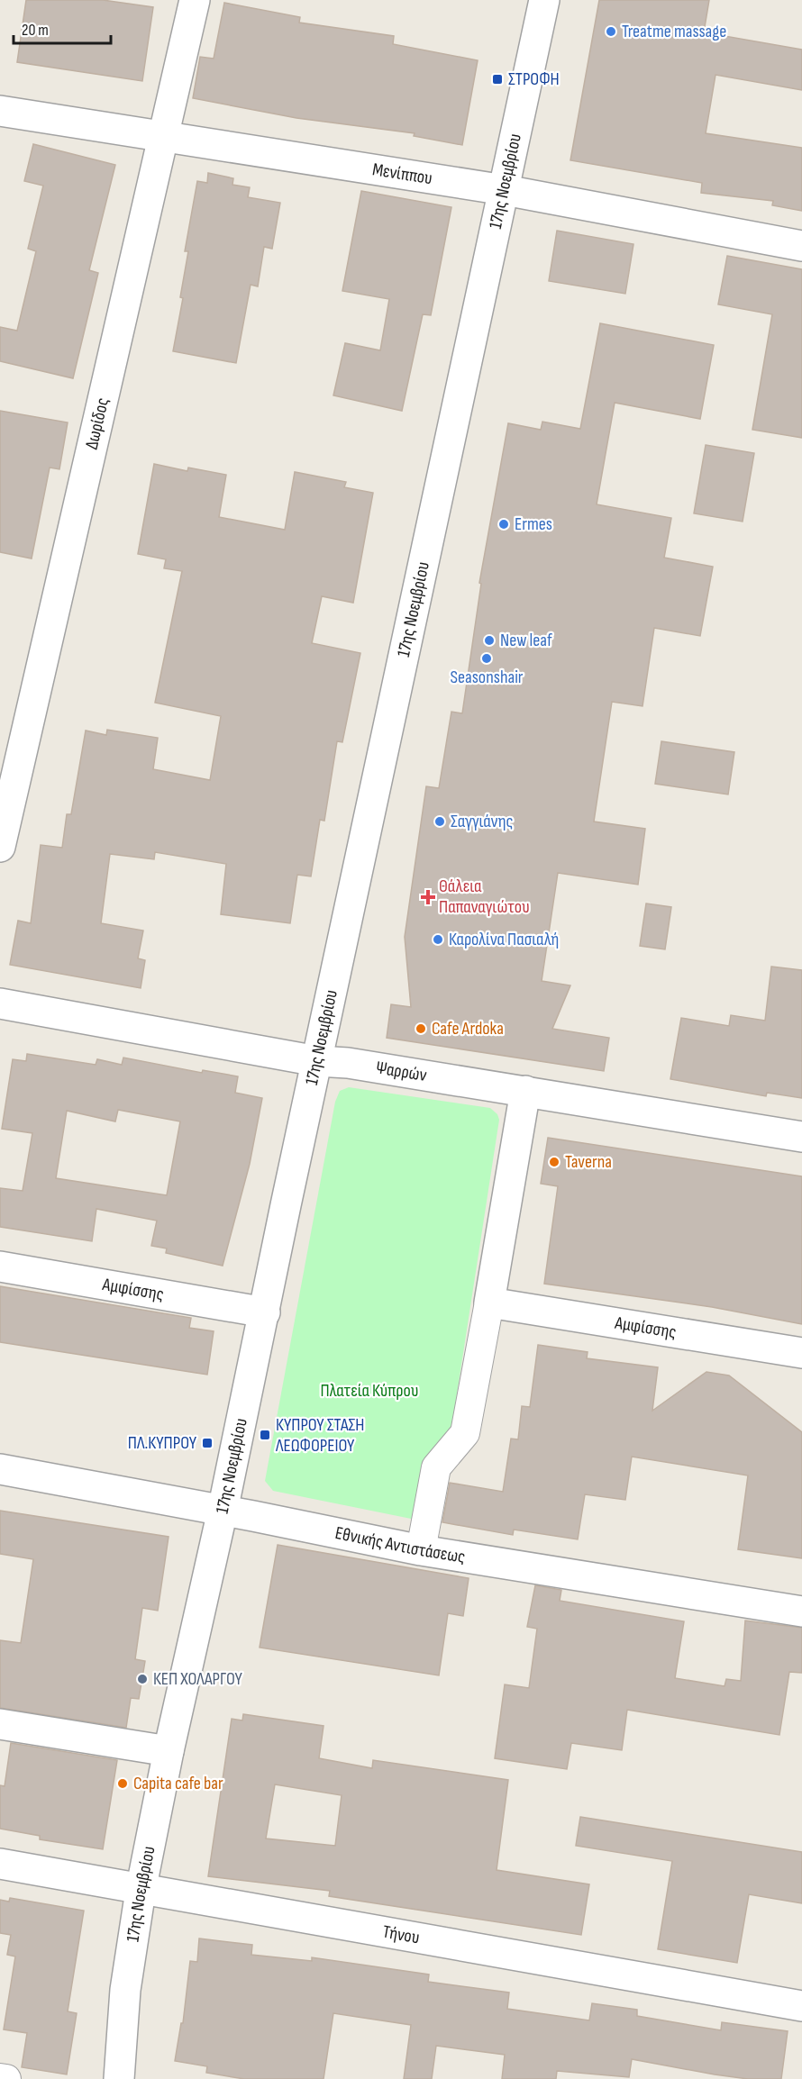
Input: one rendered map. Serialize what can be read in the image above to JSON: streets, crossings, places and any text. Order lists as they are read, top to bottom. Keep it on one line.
{"streets":{"street":["Μενίππου","17ης Νοεμβρίου","Δωρίδος","Ψαρρών","Αμφίσσης","Εθνικής Αντιστάσεως","Τήνου"]},"crossings":[["Μενίππου","17ης Νοεμβρίου"],["Μενίππου","Δωρίδος"],["17ης Νοεμβρίου","Ψαρρών"],["17ης Νοεμβρίου","Αμφίσσης"],["17ης Νοεμβρίου","Εθνικής Αντιστάσεως"],["17ης Νοεμβρίου","Τήνου"]],"parks":["Πλατεία Κύπρου"],"places":{"other":["Treatme massage","Ermes","New leaf","Seasonshair","Σαγγιάνης","Καρολίνα Πασιαλή","Cafe Ardoka","Taverna","ΚΕΠ ΧΟΛΑΡΓΟΥ","Capita cafe bar"],"transit":["ΣΤΡΟΦΗ","ΚΥΠΡΟΥ ΣΤΑΣΗ ΛΕΩΦΟΡΕΙΟΥ","ΠΛ.ΚΥΠΡΟΥ"],"health":["Θάλεια Παπαναγιώτου"]},"scale_bar":"20 m"}
